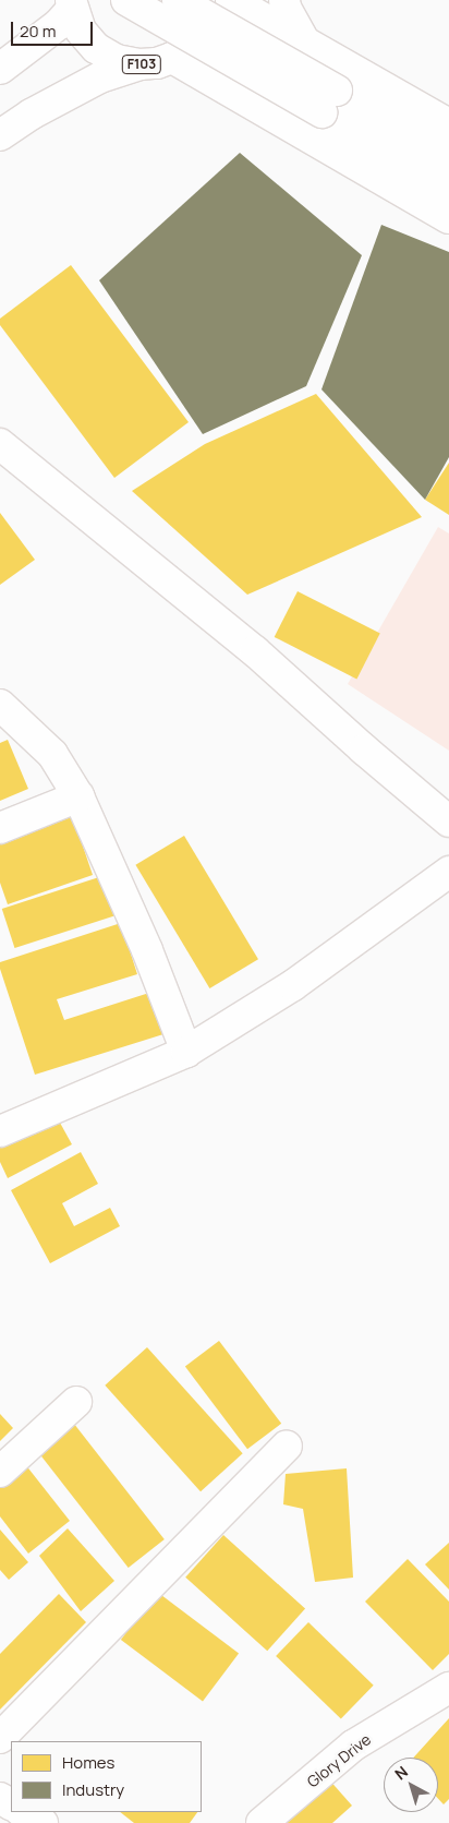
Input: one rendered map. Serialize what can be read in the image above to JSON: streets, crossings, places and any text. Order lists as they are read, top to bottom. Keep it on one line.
{"streets":{"street":["F103","Glory Drive"]},"legend":["Homes","Industry"],"scale_bar":"20 m","north":"top left"}
